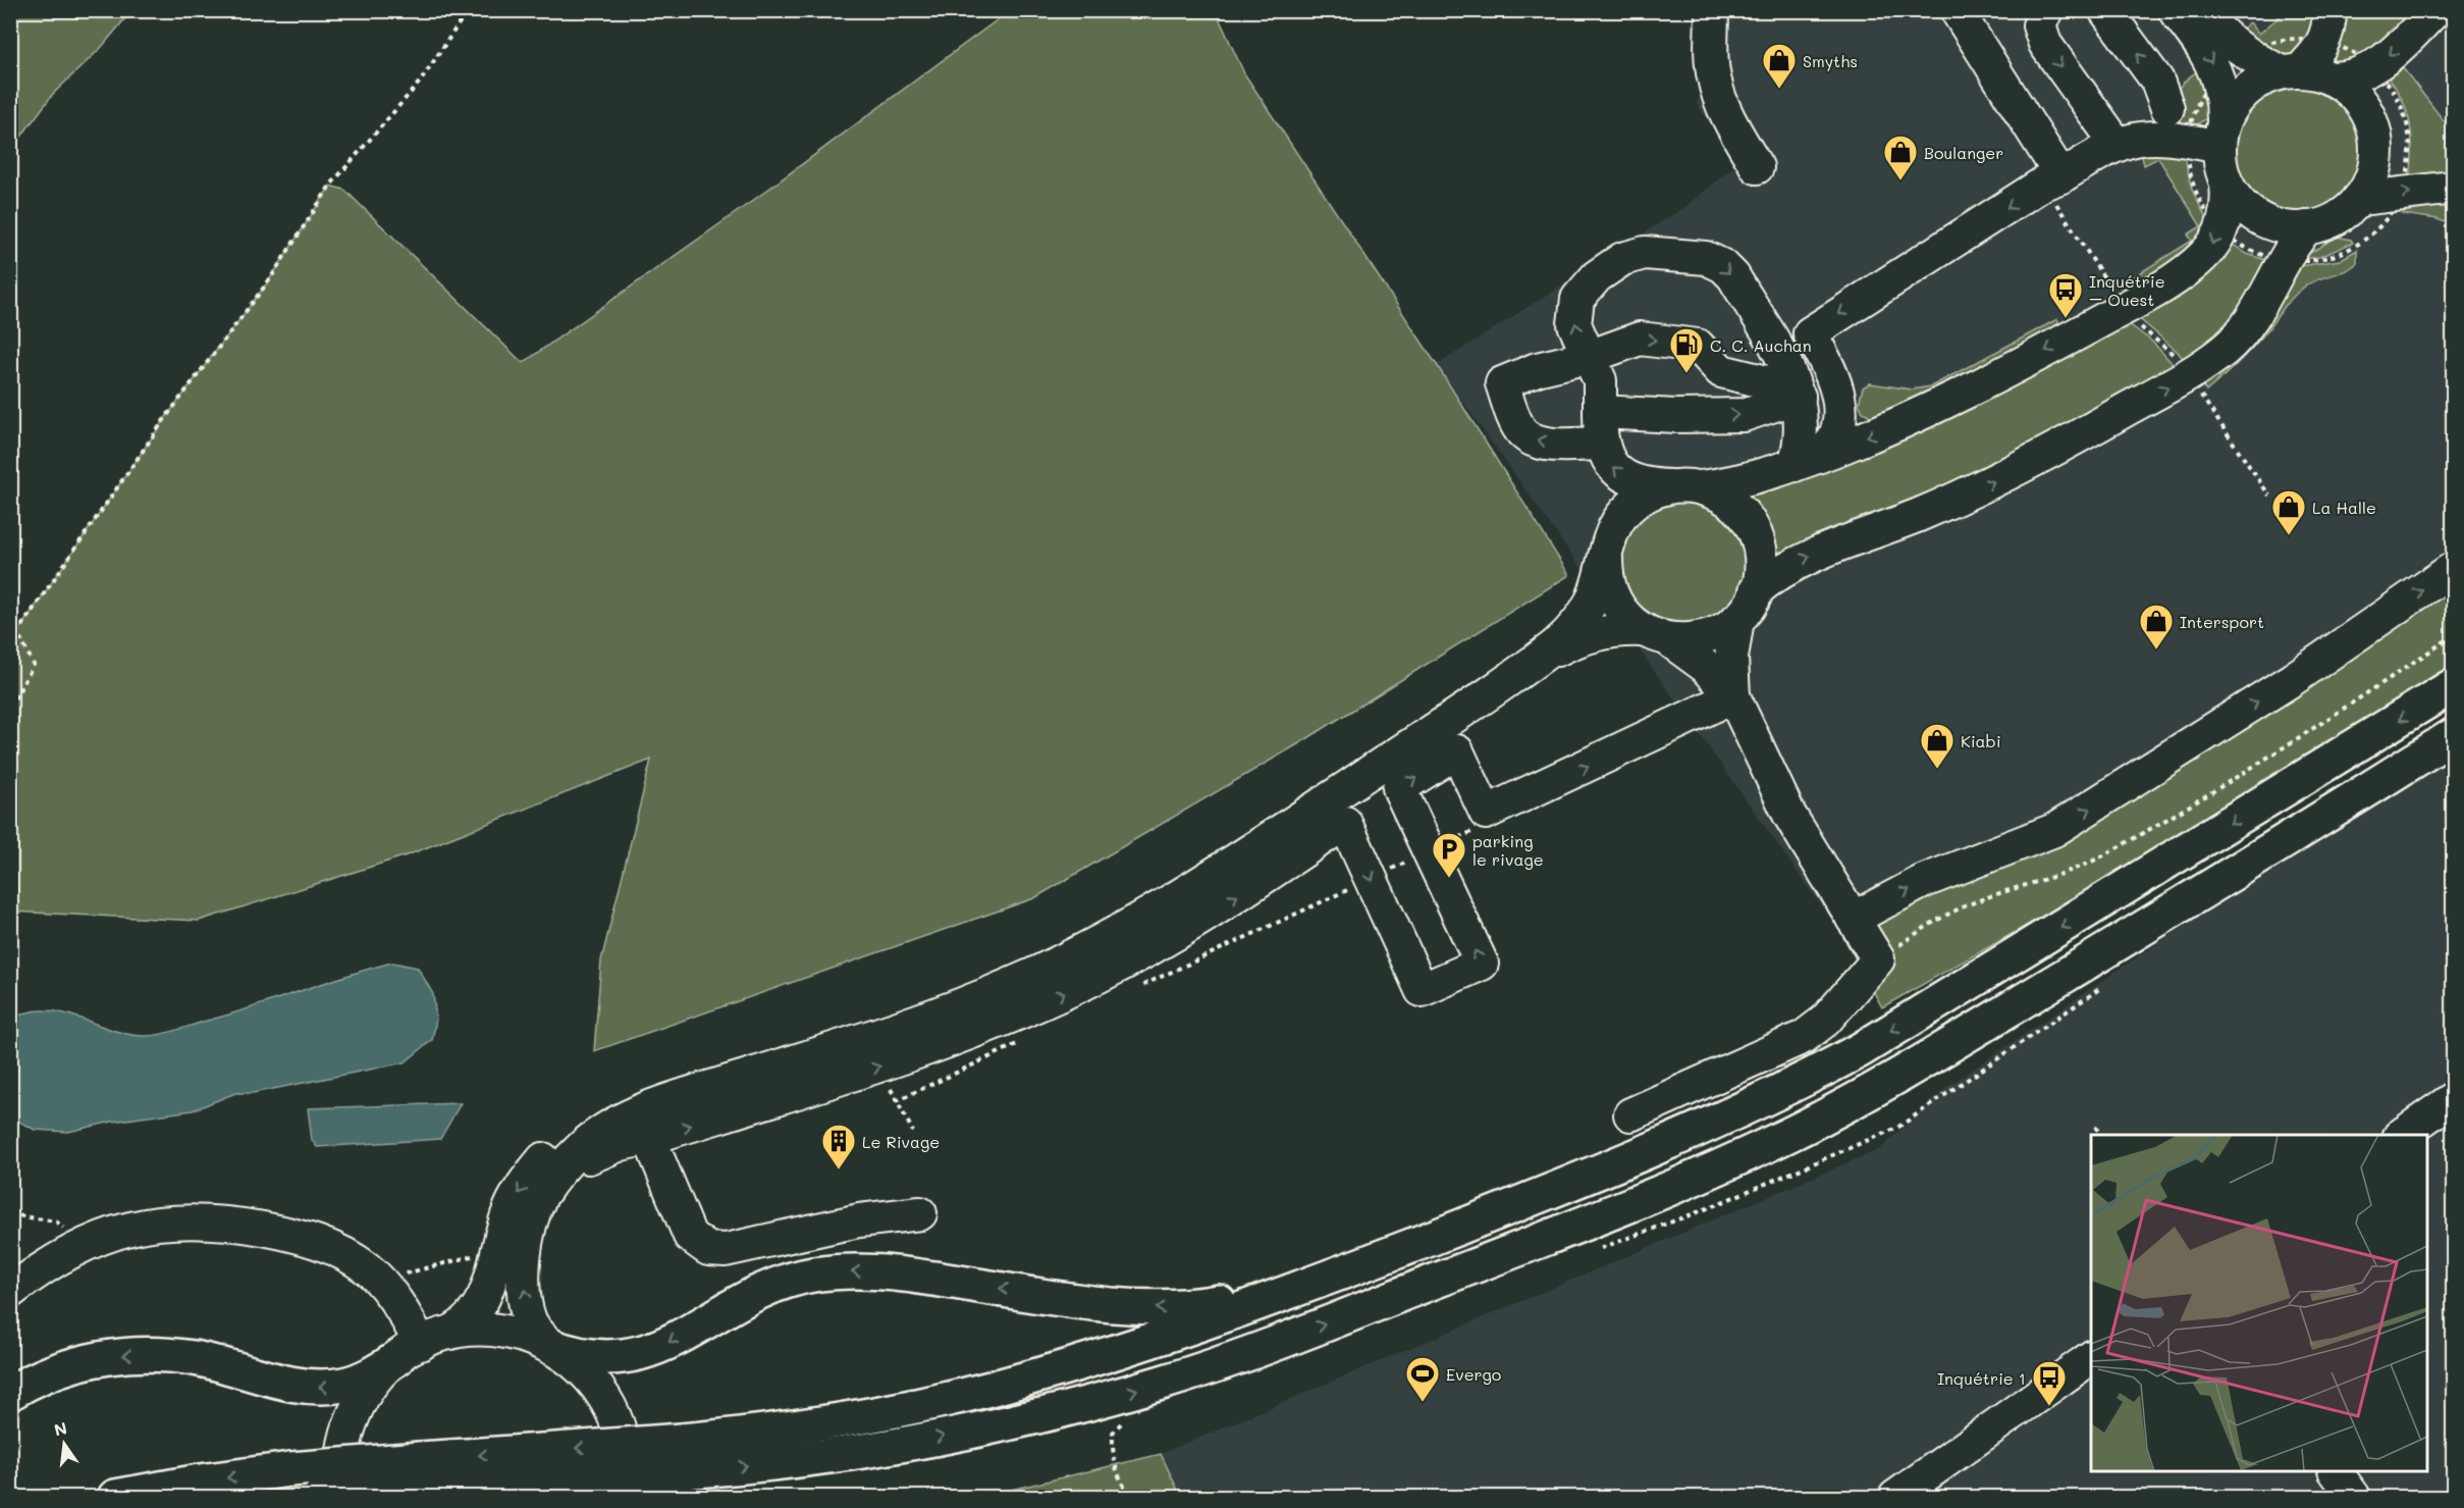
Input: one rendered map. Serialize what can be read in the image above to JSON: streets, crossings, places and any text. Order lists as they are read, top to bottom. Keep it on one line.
{"places":{"shop":["Smyths","Boulanger","La Halle","Intersport","Kiabi"],"bus stop":["Inquétrie – Ouest","Inquétrie 1"],"fuel station":["C. C. Auchan"],"parking":["parking le rivage"],"building":["Le Rivage"],"sports":["Evergo"]},"north":"top"}
